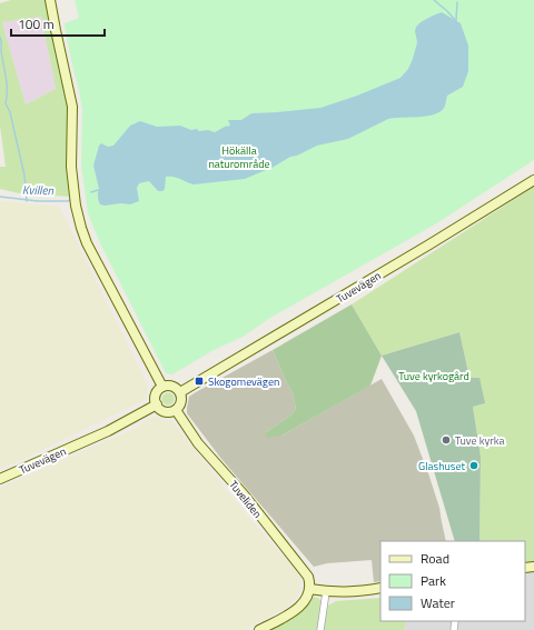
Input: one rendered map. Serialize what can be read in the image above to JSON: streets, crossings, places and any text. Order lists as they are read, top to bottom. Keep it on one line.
{"streets":{"street":["Tuvevägen","Tuveliden"]},"crossings":[["Tuvevägen","Tuveliden"]],"water":["Kvillen"],"parks":["Hökälla naturområde","Tuve kyrkogård"],"places":{"transit":["Skogomevägen"],"other":["Tuve kyrka","Glashuset"]},"legend":["Road","Park","Water"],"scale_bar":"100 m"}
